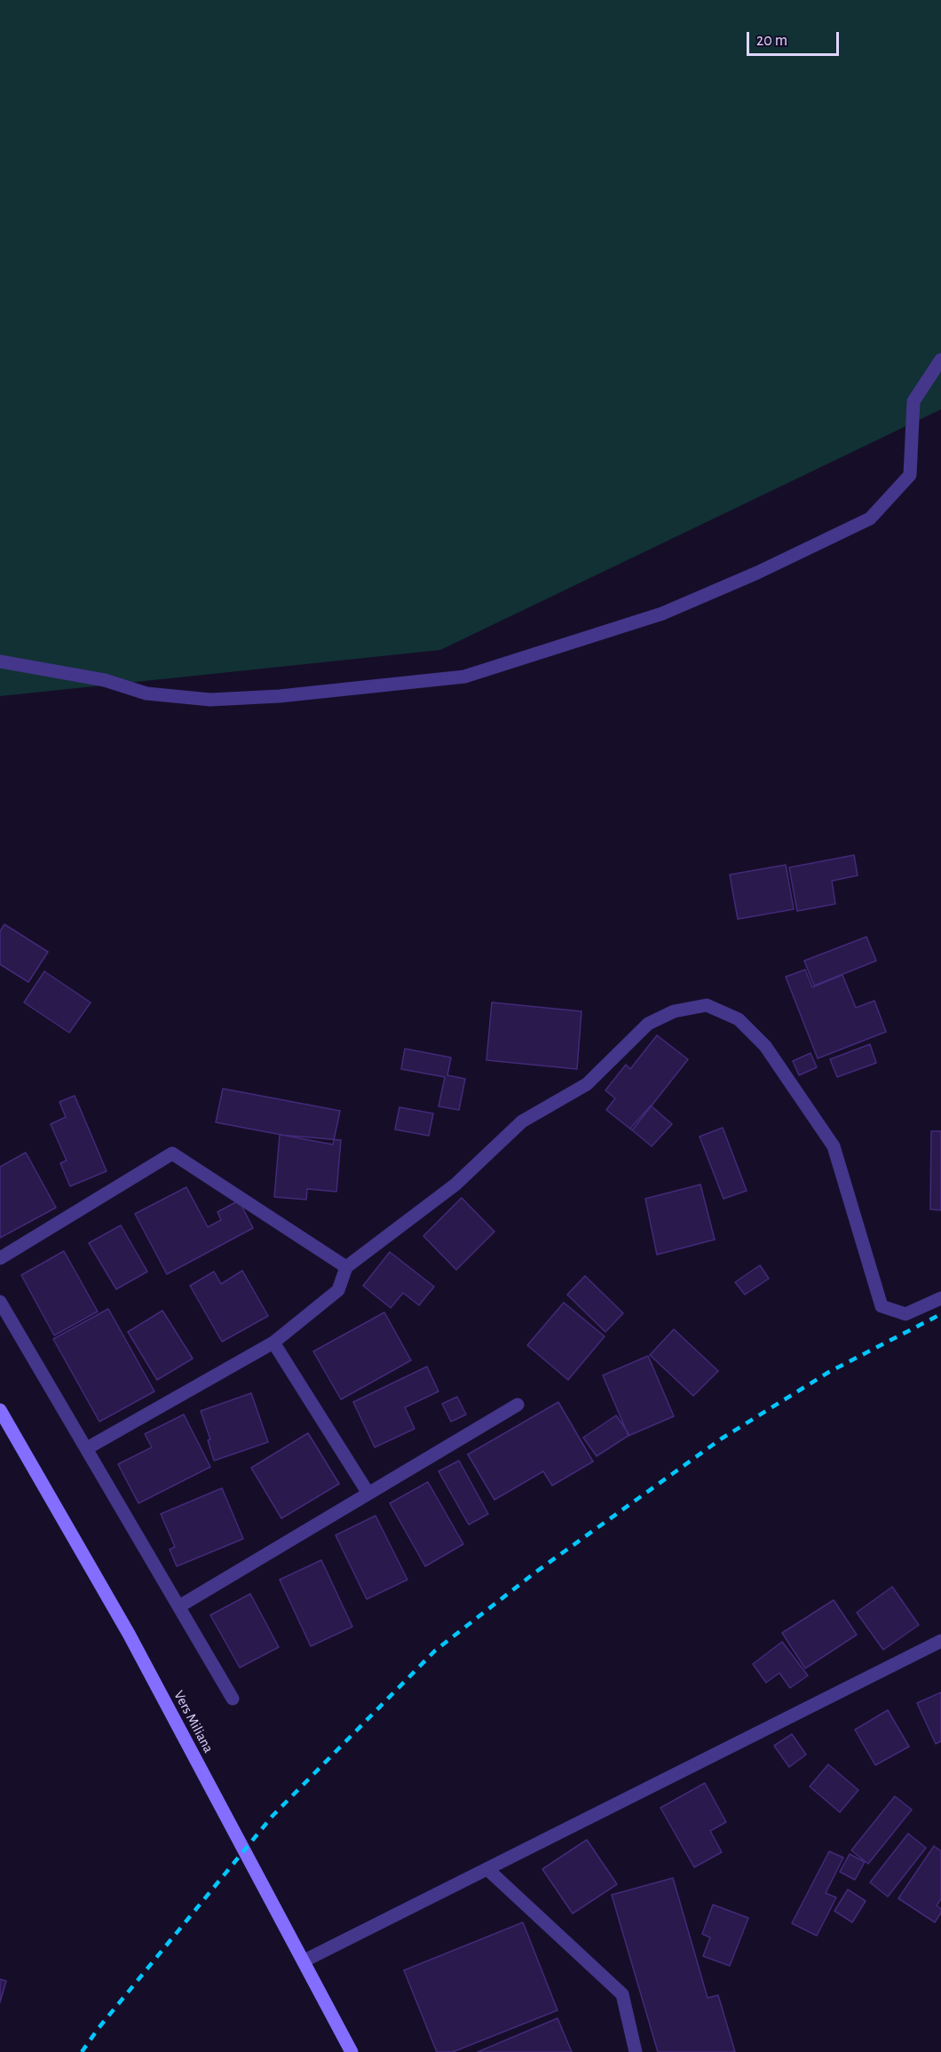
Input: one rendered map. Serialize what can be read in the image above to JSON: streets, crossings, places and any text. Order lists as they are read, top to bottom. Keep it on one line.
{"streets":{"main road":["Vers Miliana"]},"scale_bar":"20 m"}
